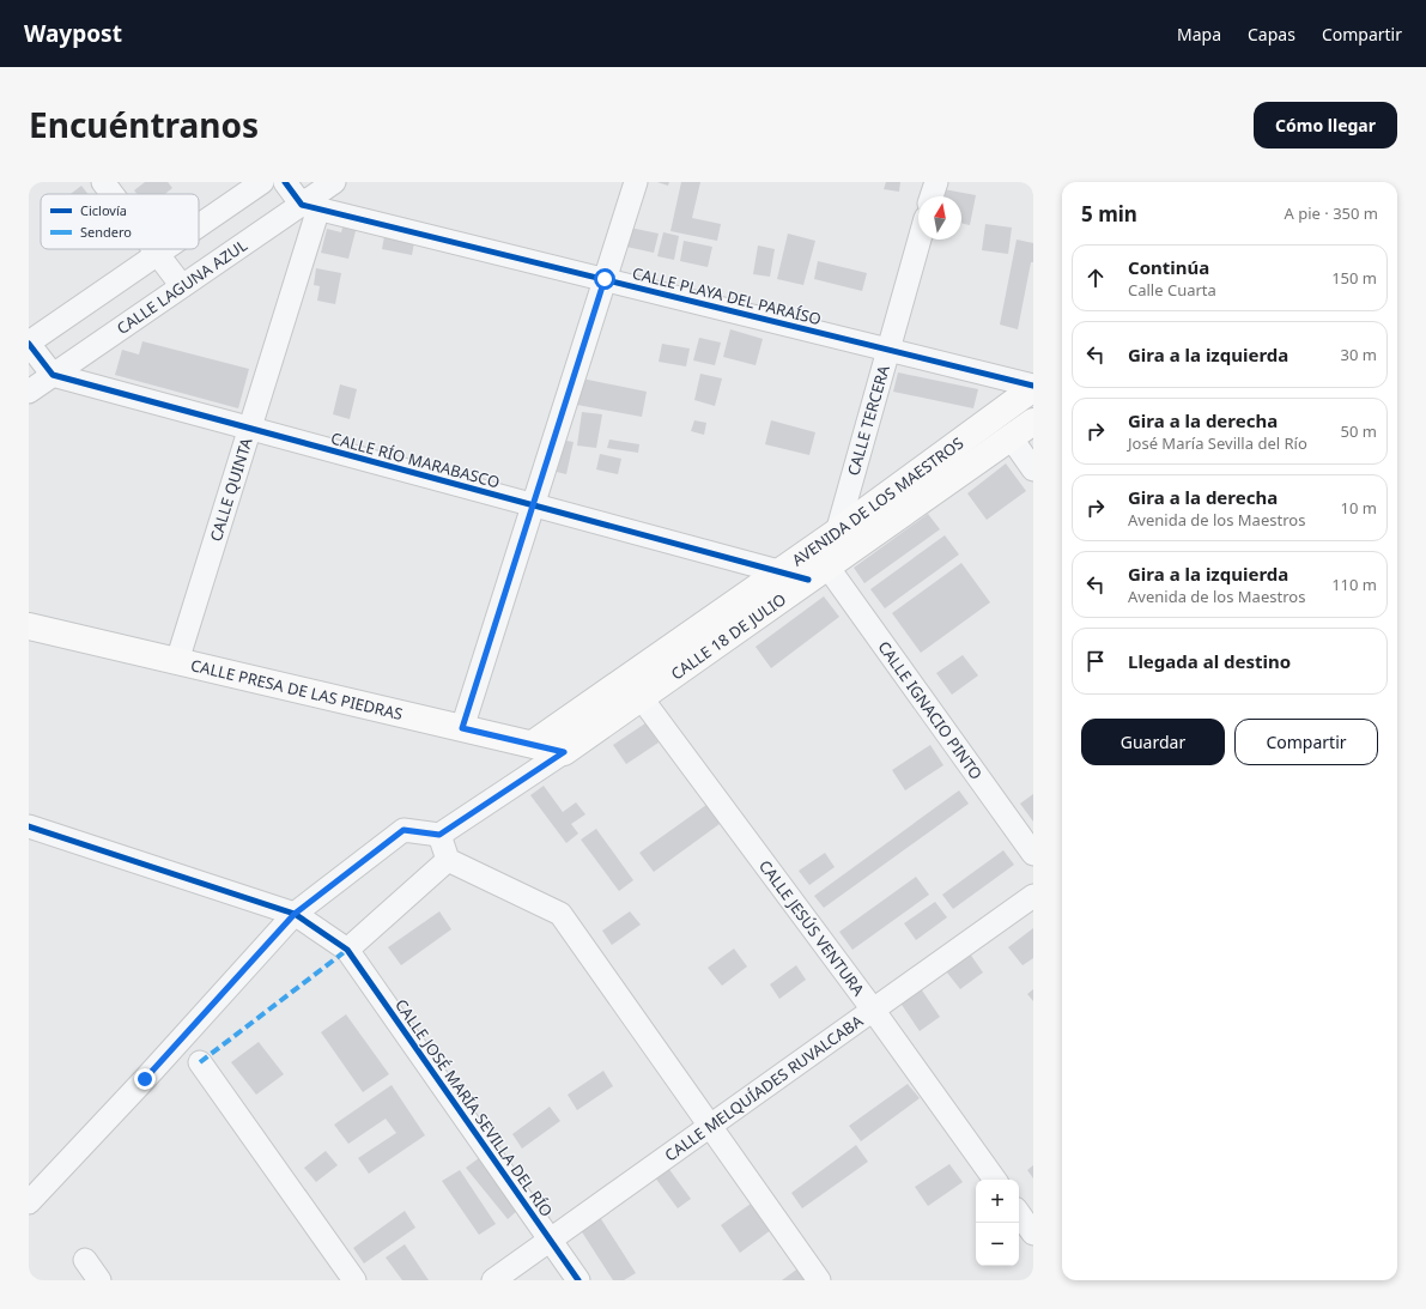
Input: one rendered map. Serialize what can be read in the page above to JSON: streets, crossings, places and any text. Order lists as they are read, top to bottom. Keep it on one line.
{"streets":{"street":["CALLE LAGUNA AZUL","CALLE PLAYA DEL PARAÍSO","CALLE TERCERA","CALLE RÍO MARABASCO","CALLE QUINTA","AVENIDA DE LOS MAESTROS","CALLE 18 DE JULIO","CALLE PRESA DE LAS PIEDRAS","CALLE IGNACIO PINTO","CALLE JESÚS VENTURA","CALLE MELQUÍADES RUVALCABA","CALLE JOSÉ MARÍA SEVILLA DEL RÍO"]},"crossings":[["CALLE LAGUNA AZUL","CALLE PLAYA DEL PARAÍSO"],["CALLE LAGUNA AZUL","CALLE RÍO MARABASCO"],["CALLE LAGUNA AZUL","CALLE QUINTA"],["CALLE PLAYA DEL PARAÍSO","CALLE TERCERA"],["CALLE PLAYA DEL PARAÍSO","CALLE QUINTA"],["CALLE PLAYA DEL PARAÍSO","AVENIDA DE LOS MAESTROS"],["CALLE TERCERA","CALLE RÍO MARABASCO"],["CALLE TERCERA","AVENIDA DE LOS MAESTROS"],["CALLE TERCERA","CALLE 18 DE JULIO"],["CALLE TERCERA","CALLE IGNACIO PINTO"],["CALLE RÍO MARABASCO","CALLE QUINTA"],["CALLE RÍO MARABASCO","AVENIDA DE LOS MAESTROS"],["CALLE RÍO MARABASCO","CALLE 18 DE JULIO"],["CALLE RÍO MARABASCO","CALLE IGNACIO PINTO"],["CALLE QUINTA","CALLE PRESA DE LAS PIEDRAS"],["AVENIDA DE LOS MAESTROS","CALLE PRESA DE LAS PIEDRAS"],["CALLE 18 DE JULIO","CALLE PRESA DE LAS PIEDRAS"],["CALLE 18 DE JULIO","CALLE IGNACIO PINTO"],["CALLE 18 DE JULIO","CALLE JESÚS VENTURA"],["CALLE JESÚS VENTURA","CALLE MELQUÍADES RUVALCABA"],["CALLE MELQUÍADES RUVALCABA","CALLE JOSÉ MARÍA SEVILLA DEL RÍO"]],"legend":["Ciclovía","Sendero"],"north":"top","page":{"header":"Waypost","nav":["Mapa","Capas","Compartir"],"title":"Encuéntranos","buttons":["Cómo llegar",["Guardar","Compartir"]],"heading":["5 min","A pie · 350 m"],"list":[["Continúa","Calle Cuarta","150 m"],["Gira a la izquierda","30 m"],["Gira a la derecha","José María Sevilla del Río","50 m"],["Gira a la derecha","Avenida de los Maestros","10 m"],["Gira a la izquierda","Avenida de los Maestros","110 m"],"Llegada al destino"],"map_buttons":["+","−"]}}
